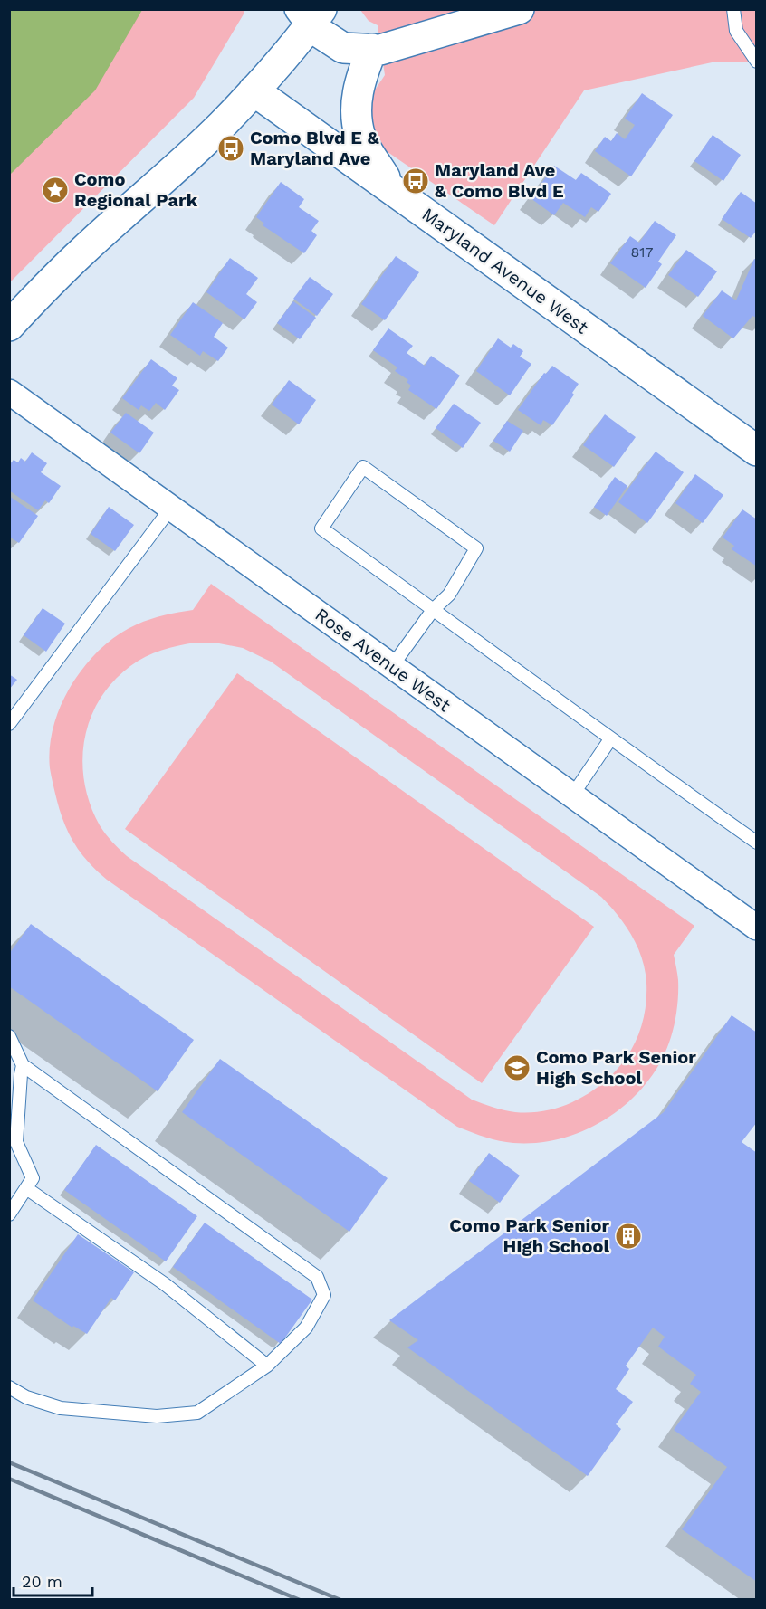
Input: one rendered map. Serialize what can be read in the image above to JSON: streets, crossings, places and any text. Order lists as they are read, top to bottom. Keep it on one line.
{"streets":{"street":["Maryland Avenue West","Rose Avenue West"]},"places":{"bus stop":["Como Blvd E & Maryland Ave","Maryland Ave & Como Blvd E"],"place":["Como Regional Park"],"school or university":["Como Park Senior High School"],"building":["Como Park Senior HIgh School"]},"house_numbers":["817"],"scale_bar":"20 m"}
